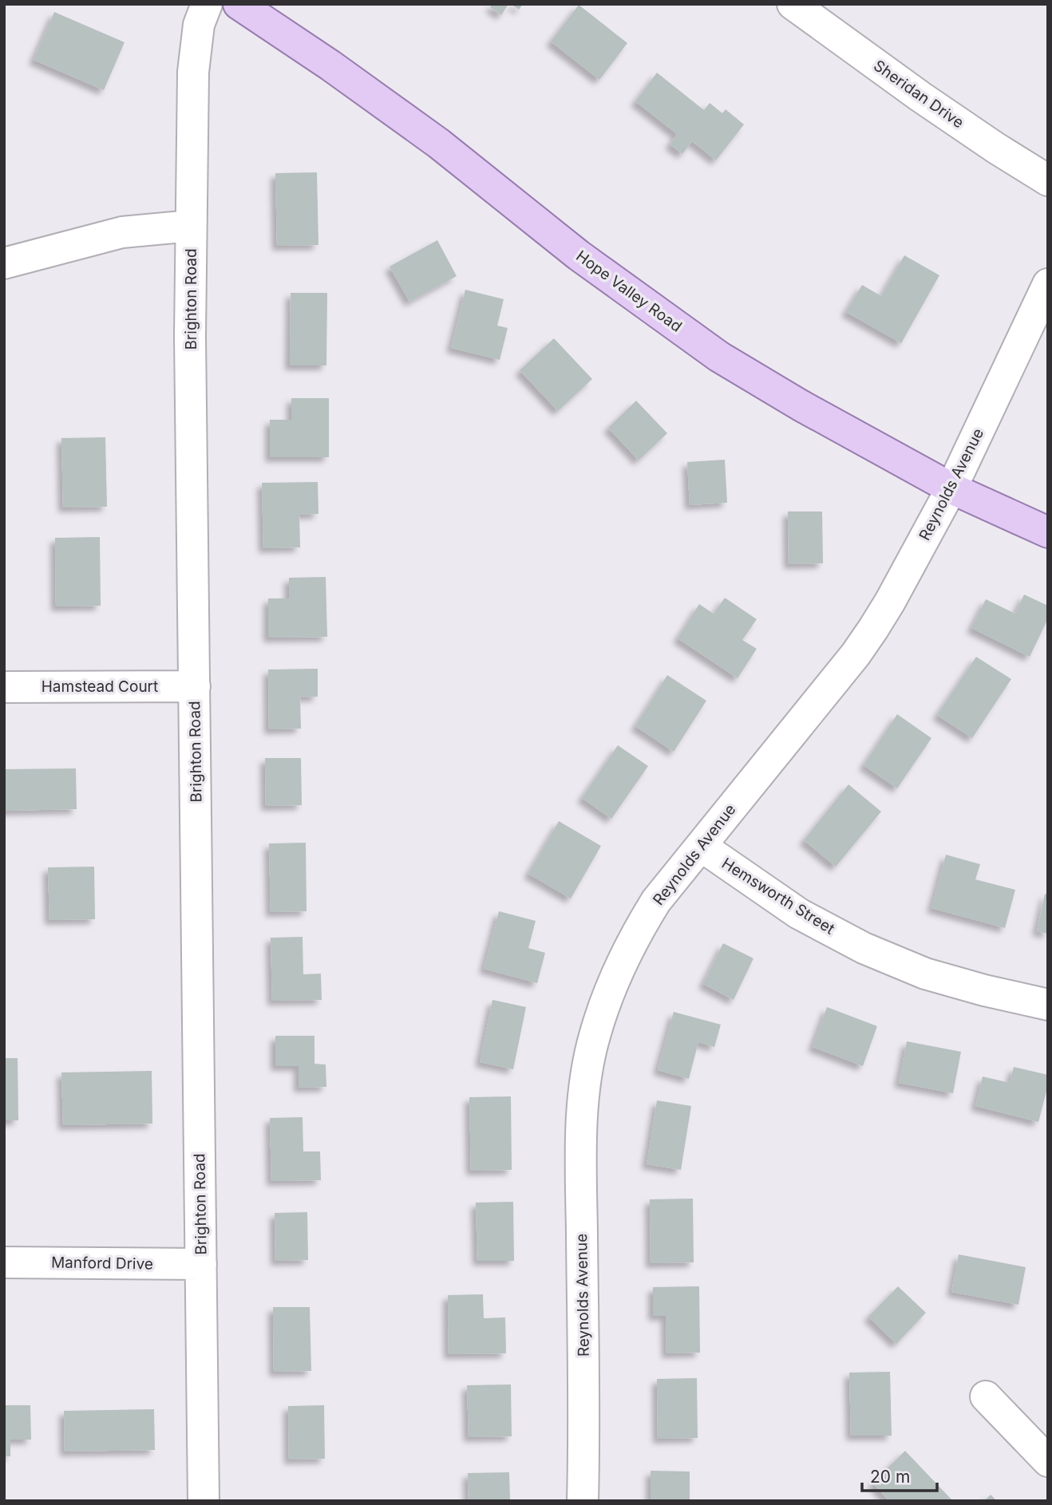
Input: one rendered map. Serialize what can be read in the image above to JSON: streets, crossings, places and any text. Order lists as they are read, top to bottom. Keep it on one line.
{"streets":{"main road":["Hope Valley Road"],"street":["Sheridan Drive","Brighton Road","Reynolds Avenue","Hamstead Court","Hemsworth Street","Manford Drive"]},"crossings":[["Hope Valley Road","Reynolds Avenue"],["Brighton Road","Hamstead Court"],["Brighton Road","Manford Drive"],["Reynolds Avenue","Hemsworth Street"]],"scale_bar":"20 m"}
